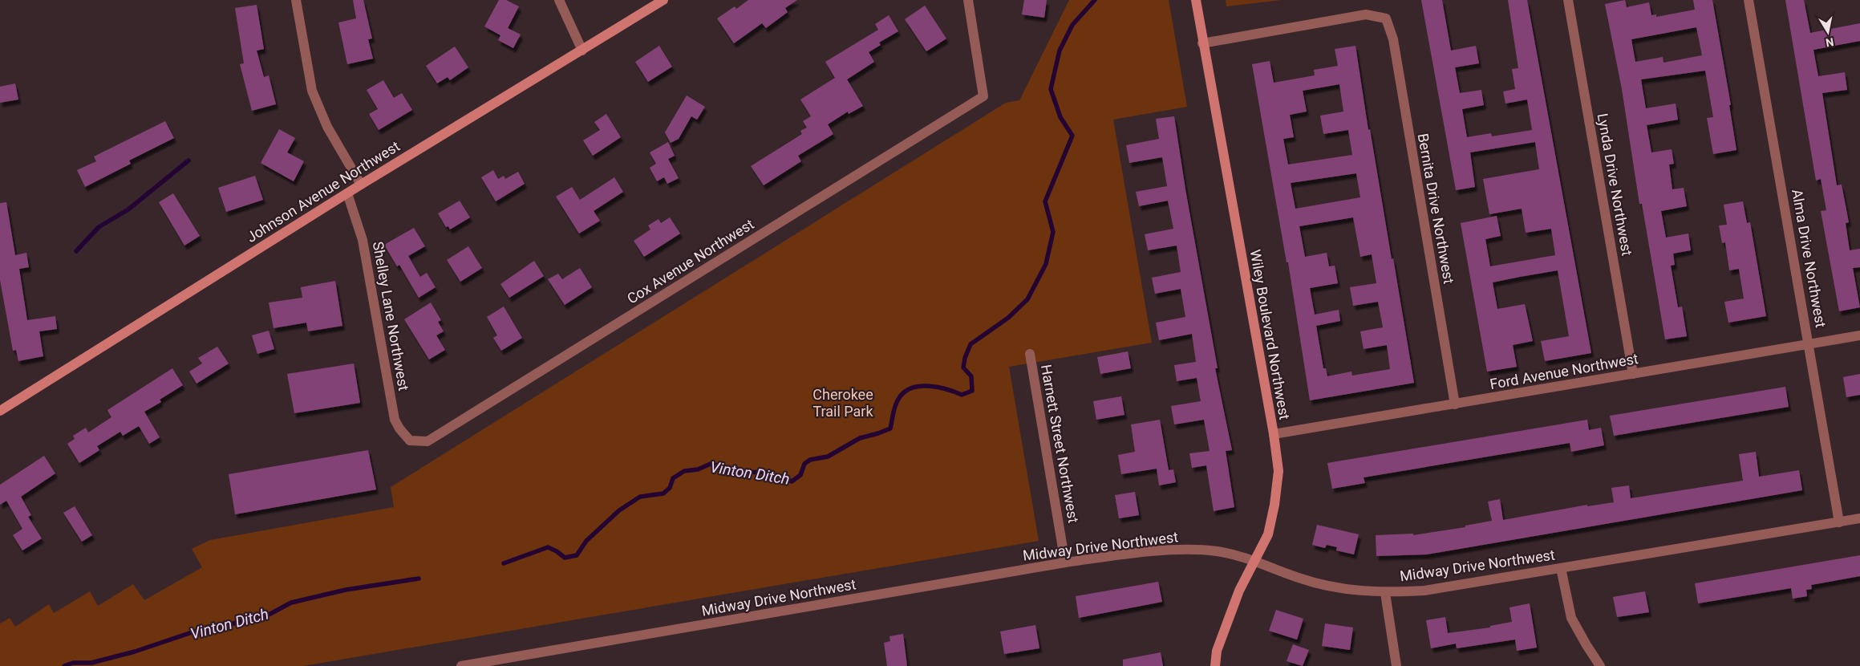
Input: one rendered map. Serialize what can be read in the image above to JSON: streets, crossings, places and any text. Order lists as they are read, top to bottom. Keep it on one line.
{"streets":{"street":["Lynda Drive Northwest","Johnson Avenue Northwest","Bernita Drive Northwest","Alma Drive Northwest","Cox Avenue Northwest","Shelley Lane Northwest","Wiley Boulevard Northwest","Ford Avenue Northwest","Harnett Street Northwest","Midway Drive Northwest"]},"crossings":[["Lynda Drive Northwest","Ford Avenue Northwest"],["Johnson Avenue Northwest","Shelley Lane Northwest"],["Bernita Drive Northwest","Wiley Boulevard Northwest"],["Bernita Drive Northwest","Ford Avenue Northwest"],["Alma Drive Northwest","Ford Avenue Northwest"],["Alma Drive Northwest","Midway Drive Northwest"],["Cox Avenue Northwest","Shelley Lane Northwest"],["Wiley Boulevard Northwest","Ford Avenue Northwest"],["Wiley Boulevard Northwest","Midway Drive Northwest"],["Harnett Street Northwest","Midway Drive Northwest"]],"water":["Vinton Ditch"],"parks":["Cherokee Trail Park"],"north":"bottom"}
